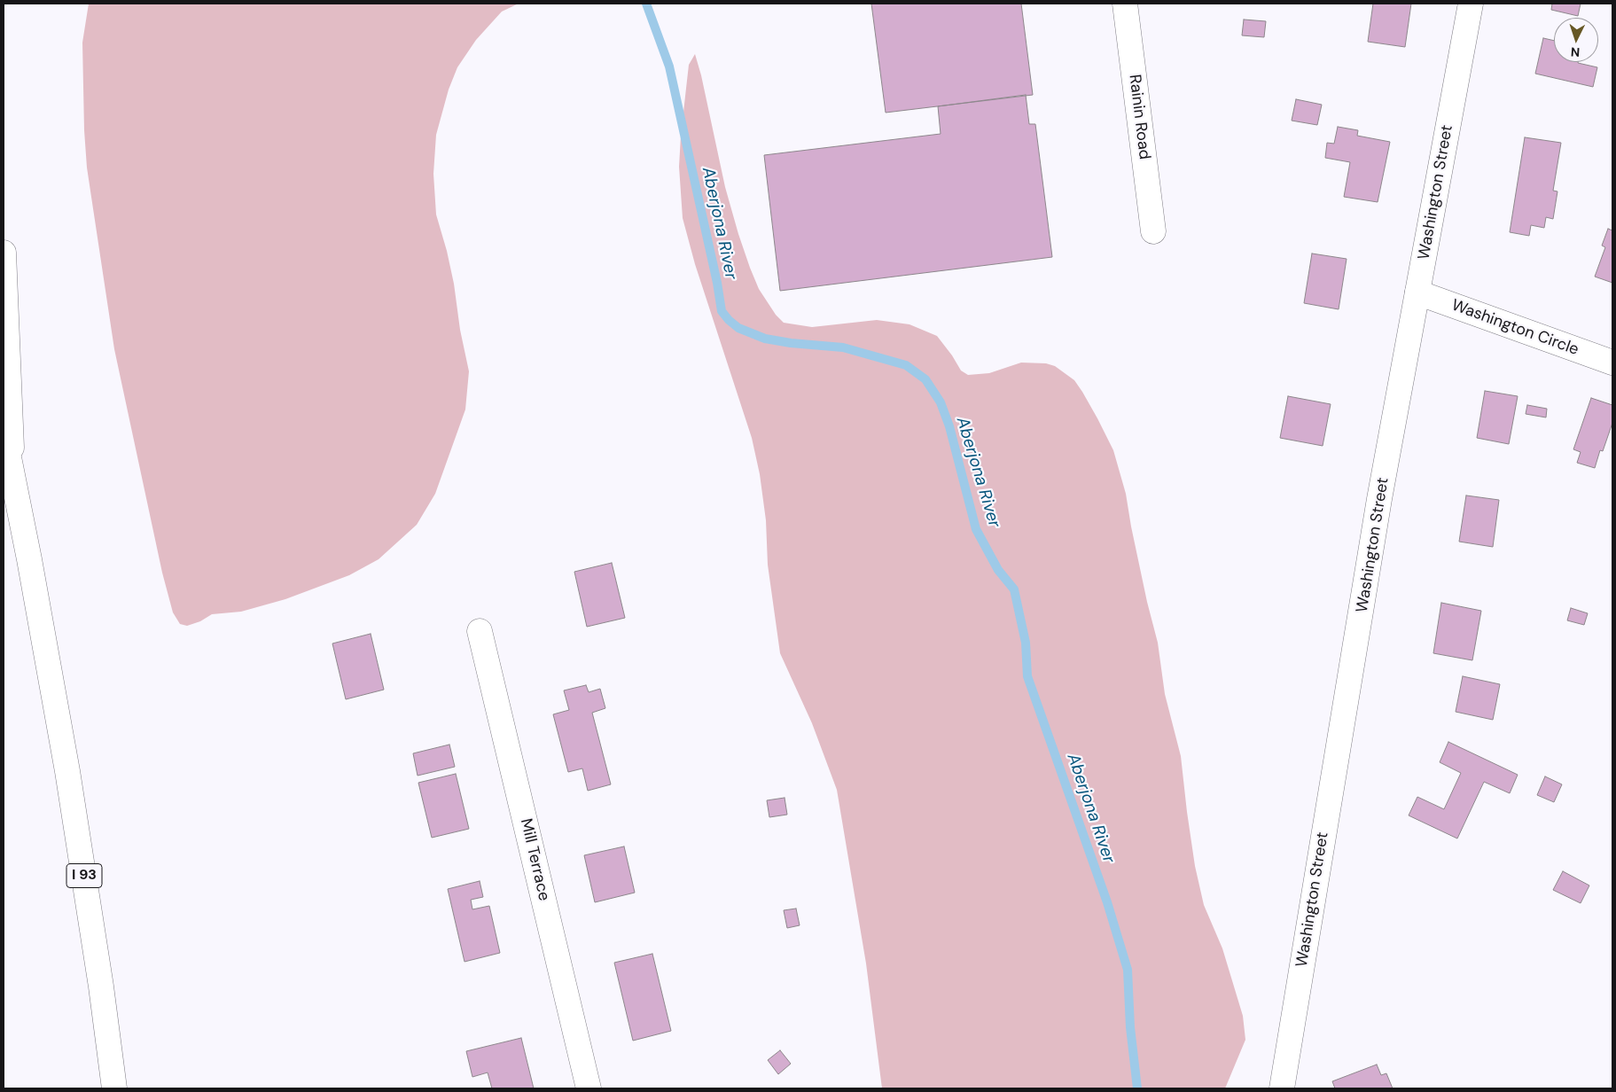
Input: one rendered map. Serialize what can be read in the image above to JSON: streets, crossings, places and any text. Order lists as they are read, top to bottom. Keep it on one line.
{"streets":{"main road":["Rainin Road","Washington Street","Washington Circle","Mill Terrace","I 93"]},"crossings":[["Washington Street","Washington Circle"]],"water":["Aberjona River"],"north":"bottom"}
